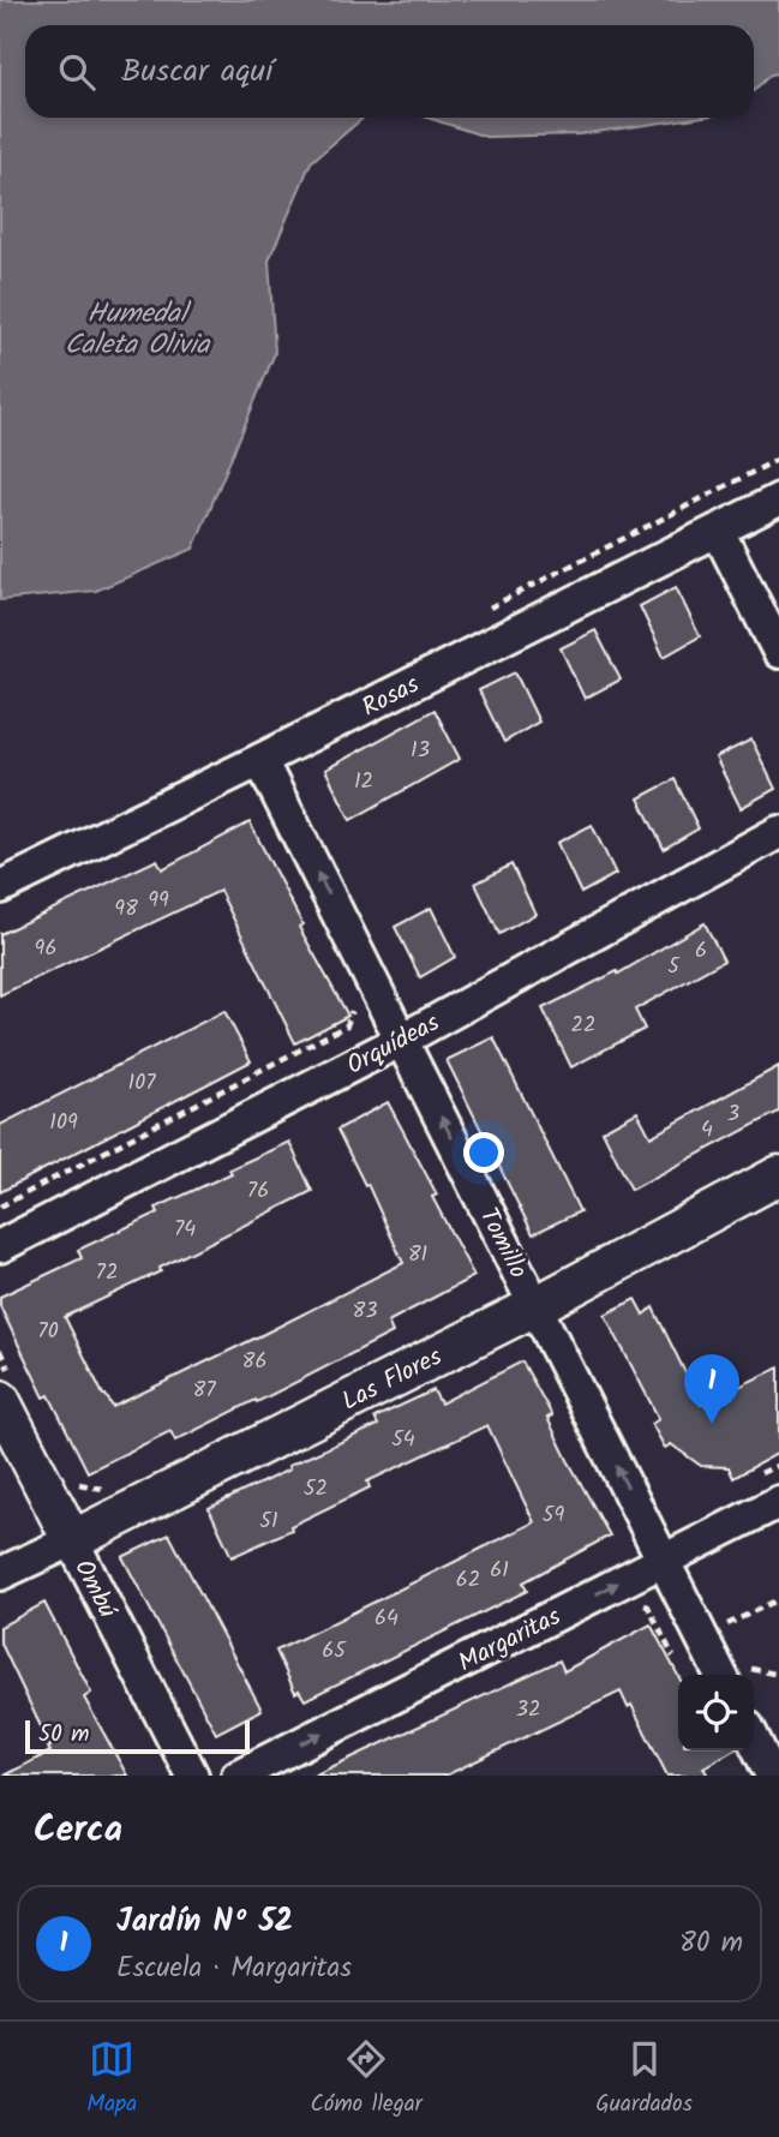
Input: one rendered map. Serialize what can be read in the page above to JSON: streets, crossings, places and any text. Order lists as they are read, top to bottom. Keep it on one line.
{"streets":{"street":["Rosas","Orquídeas","Tomillo","Las Flores","Ombú","Margaritas"]},"crossings":[["Rosas","Tomillo"],["Orquídeas","Tomillo"],["Tomillo","Las Flores"],["Tomillo","Margaritas"],["Las Flores","Ombú"]],"one_way":["Tomillo","Margaritas"],"water":["Humedal Caleta Olivia"],"house_numbers":["13","12","99","98","96","6","5","22","107","3","109","4","76","74","81","72","83","70","86","87","54","52","59","51","61","62","64","65","32"],"scale_bar":"50 m","page":{"search":"Buscar aquí","pins":"1","scale":"50 m","heading":"Cerca","list":[{"mark":"1","name":"Jardín Nº 52","note":"Escuela · Margaritas","value":"80 m"}],"nav":["Mapa","Cómo llegar","Guardados"]}}
